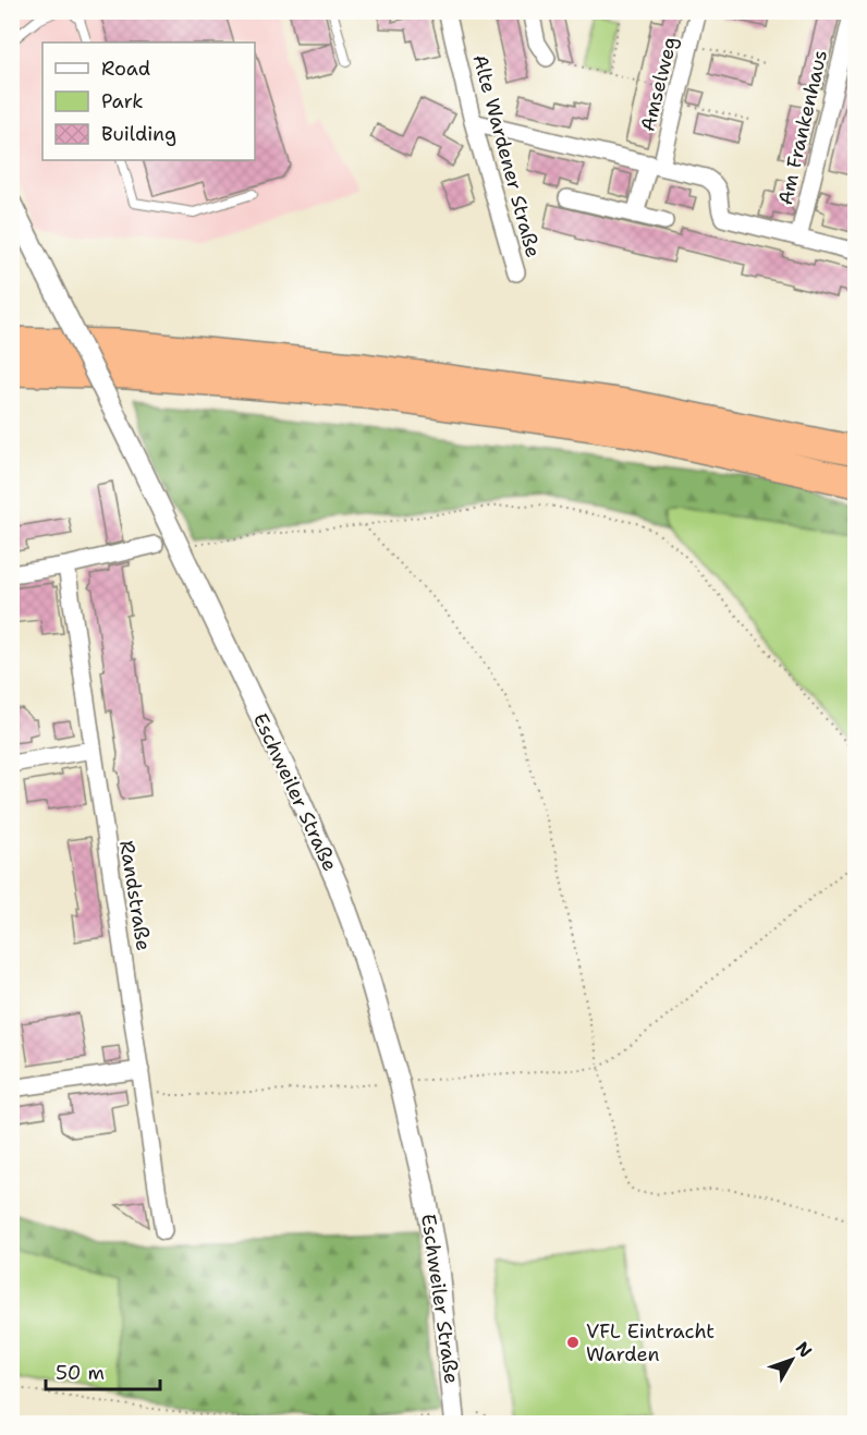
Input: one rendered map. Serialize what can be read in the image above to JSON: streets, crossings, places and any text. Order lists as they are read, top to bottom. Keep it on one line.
{"streets":{"street":["Amselweg","Am Frankenhaus","Alte Wardener Straße","Eschweiler Straße","Randstraße"]},"places":["VFL Eintracht Warden"],"legend":["Road","Park","Building"],"scale_bar":"50 m","north":"top right"}
